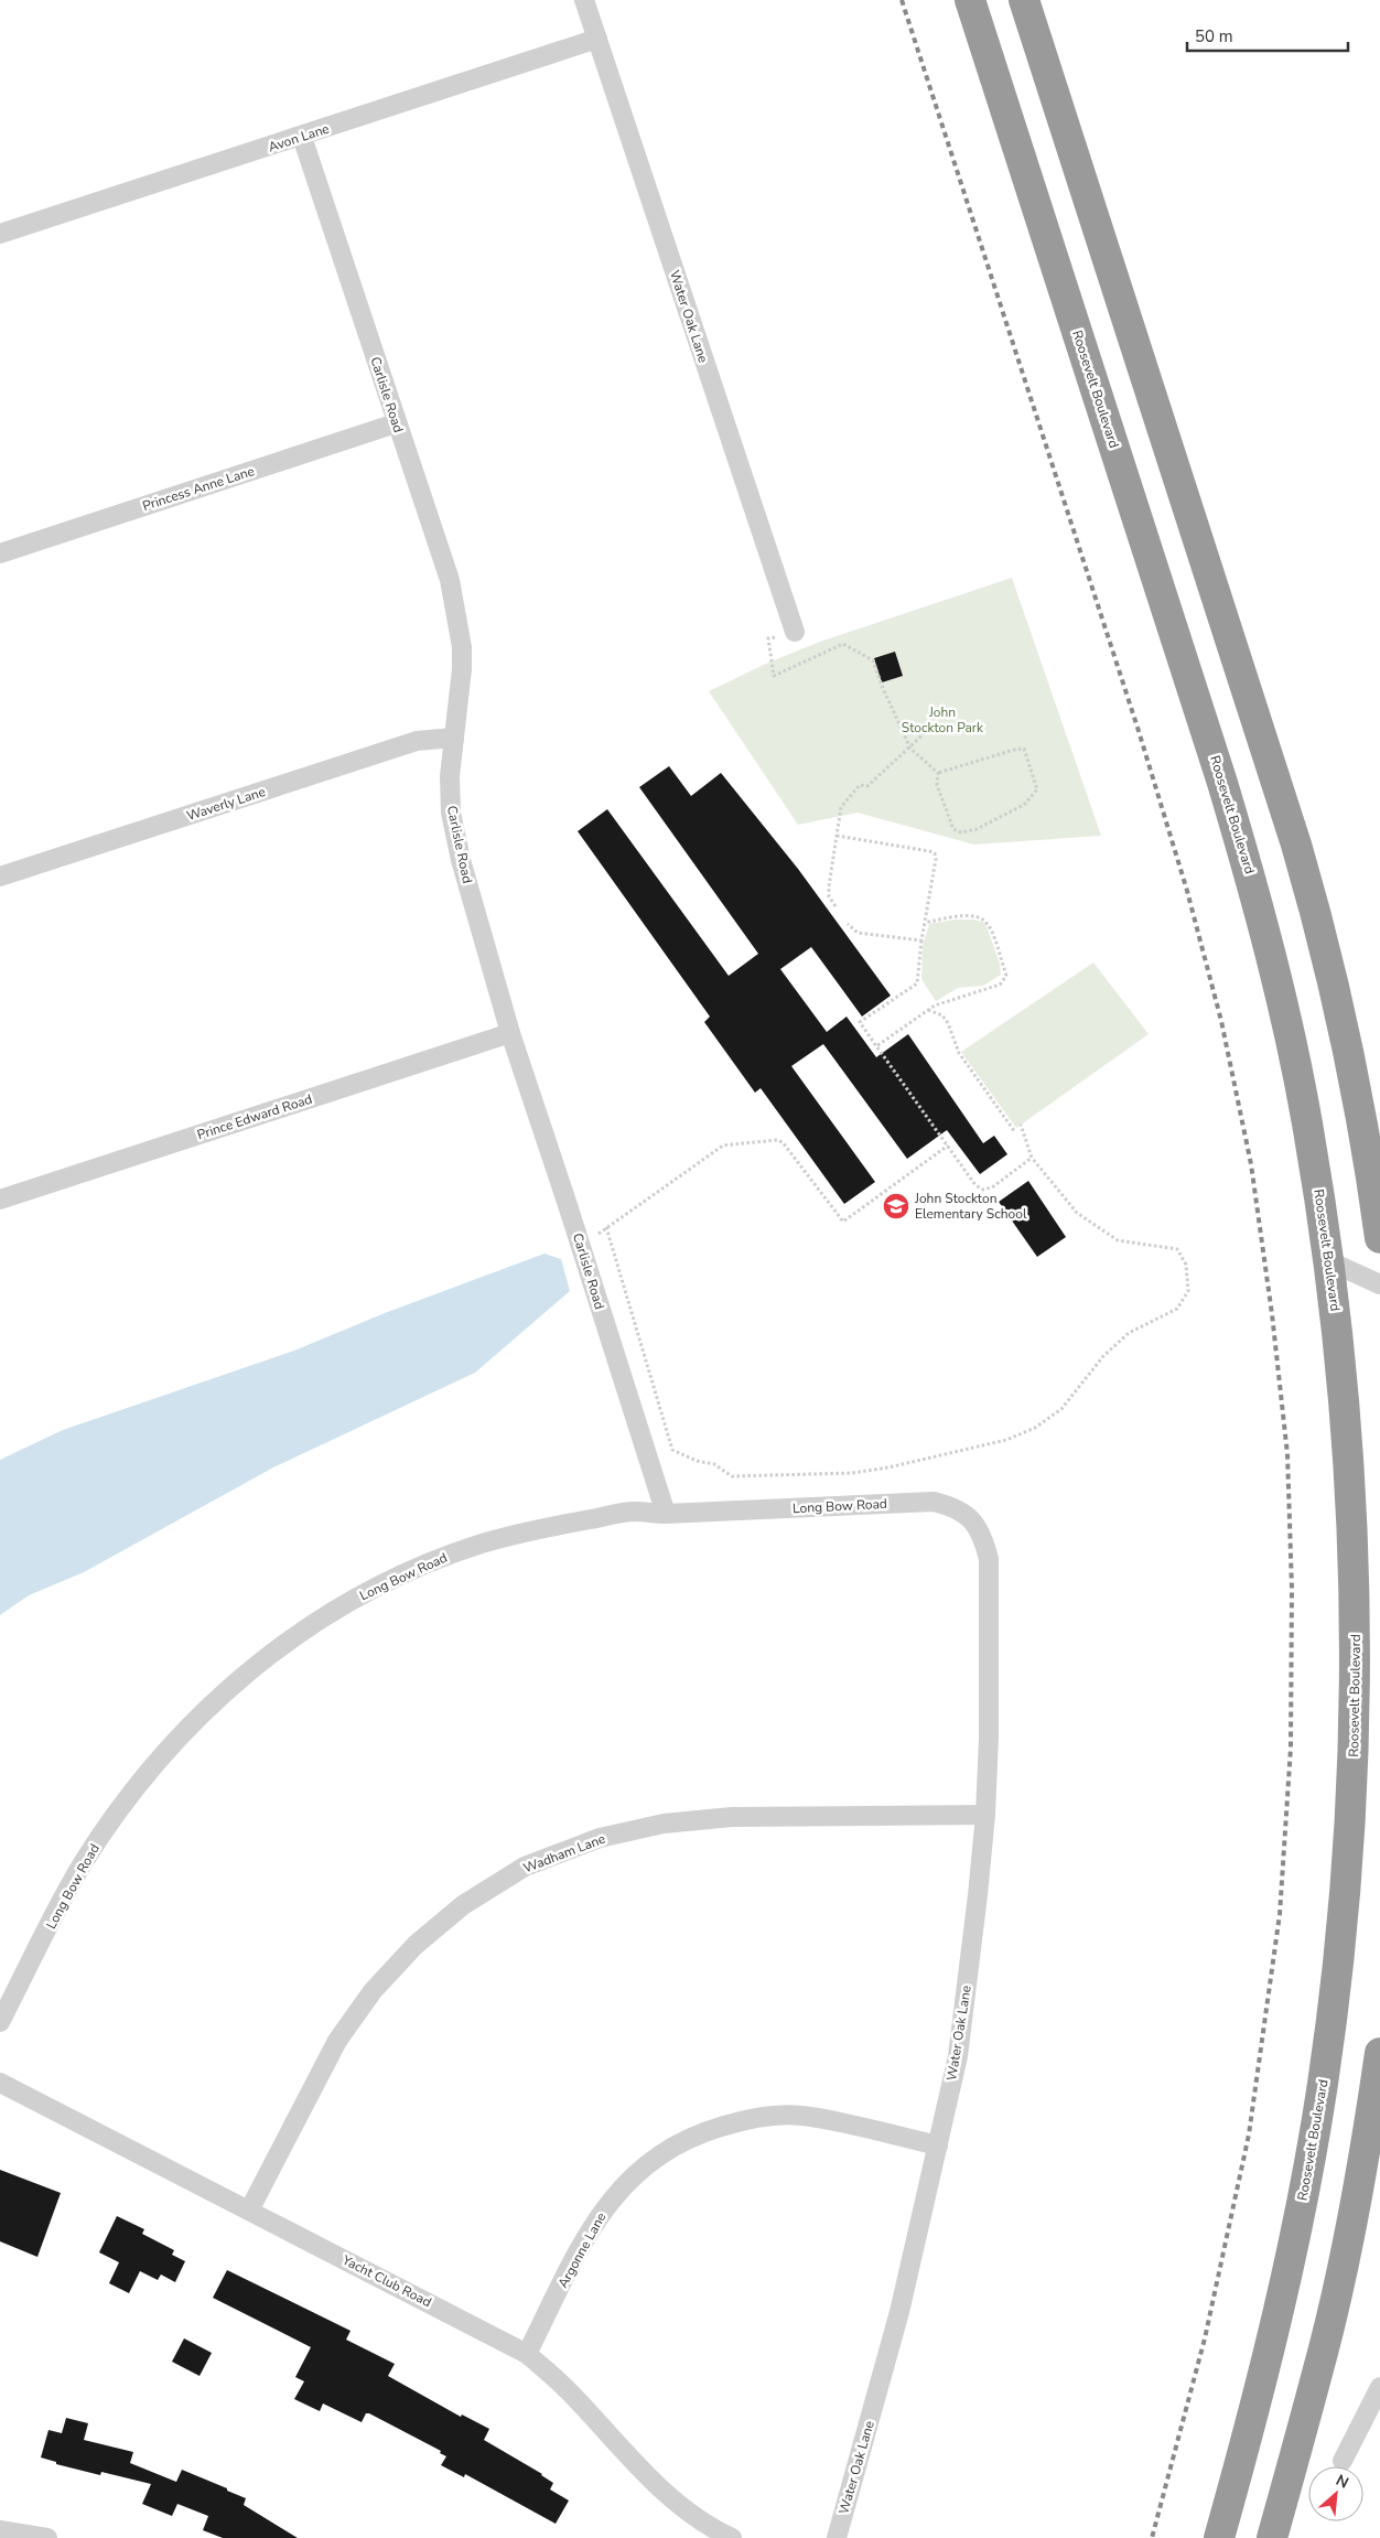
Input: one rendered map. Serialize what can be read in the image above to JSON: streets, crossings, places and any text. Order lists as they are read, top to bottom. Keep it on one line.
{"streets":{"highway":["Roosevelt Boulevard"],"street":["Avon Lane","Water Oak Lane","Carlisle Road","Princess Anne Lane","Waverly Lane","Prince Edward Road","Long Bow Road","Wadham Lane","Argonne Lane","Yacht Club Road"]},"crossings":[["Avon Lane","Water Oak Lane"],["Avon Lane","Carlisle Road"],["Water Oak Lane","Long Bow Road"],["Water Oak Lane","Wadham Lane"],["Water Oak Lane","Argonne Lane"],["Carlisle Road","Princess Anne Lane"],["Carlisle Road","Waverly Lane"],["Carlisle Road","Prince Edward Road"],["Carlisle Road","Long Bow Road"],["Wadham Lane","Yacht Club Road"],["Argonne Lane","Yacht Club Road"]],"parks":["John Stockton Park"],"places":{"school or university":["John Stockton Elementary School"]},"scale_bar":"50 m","north":"top right"}
